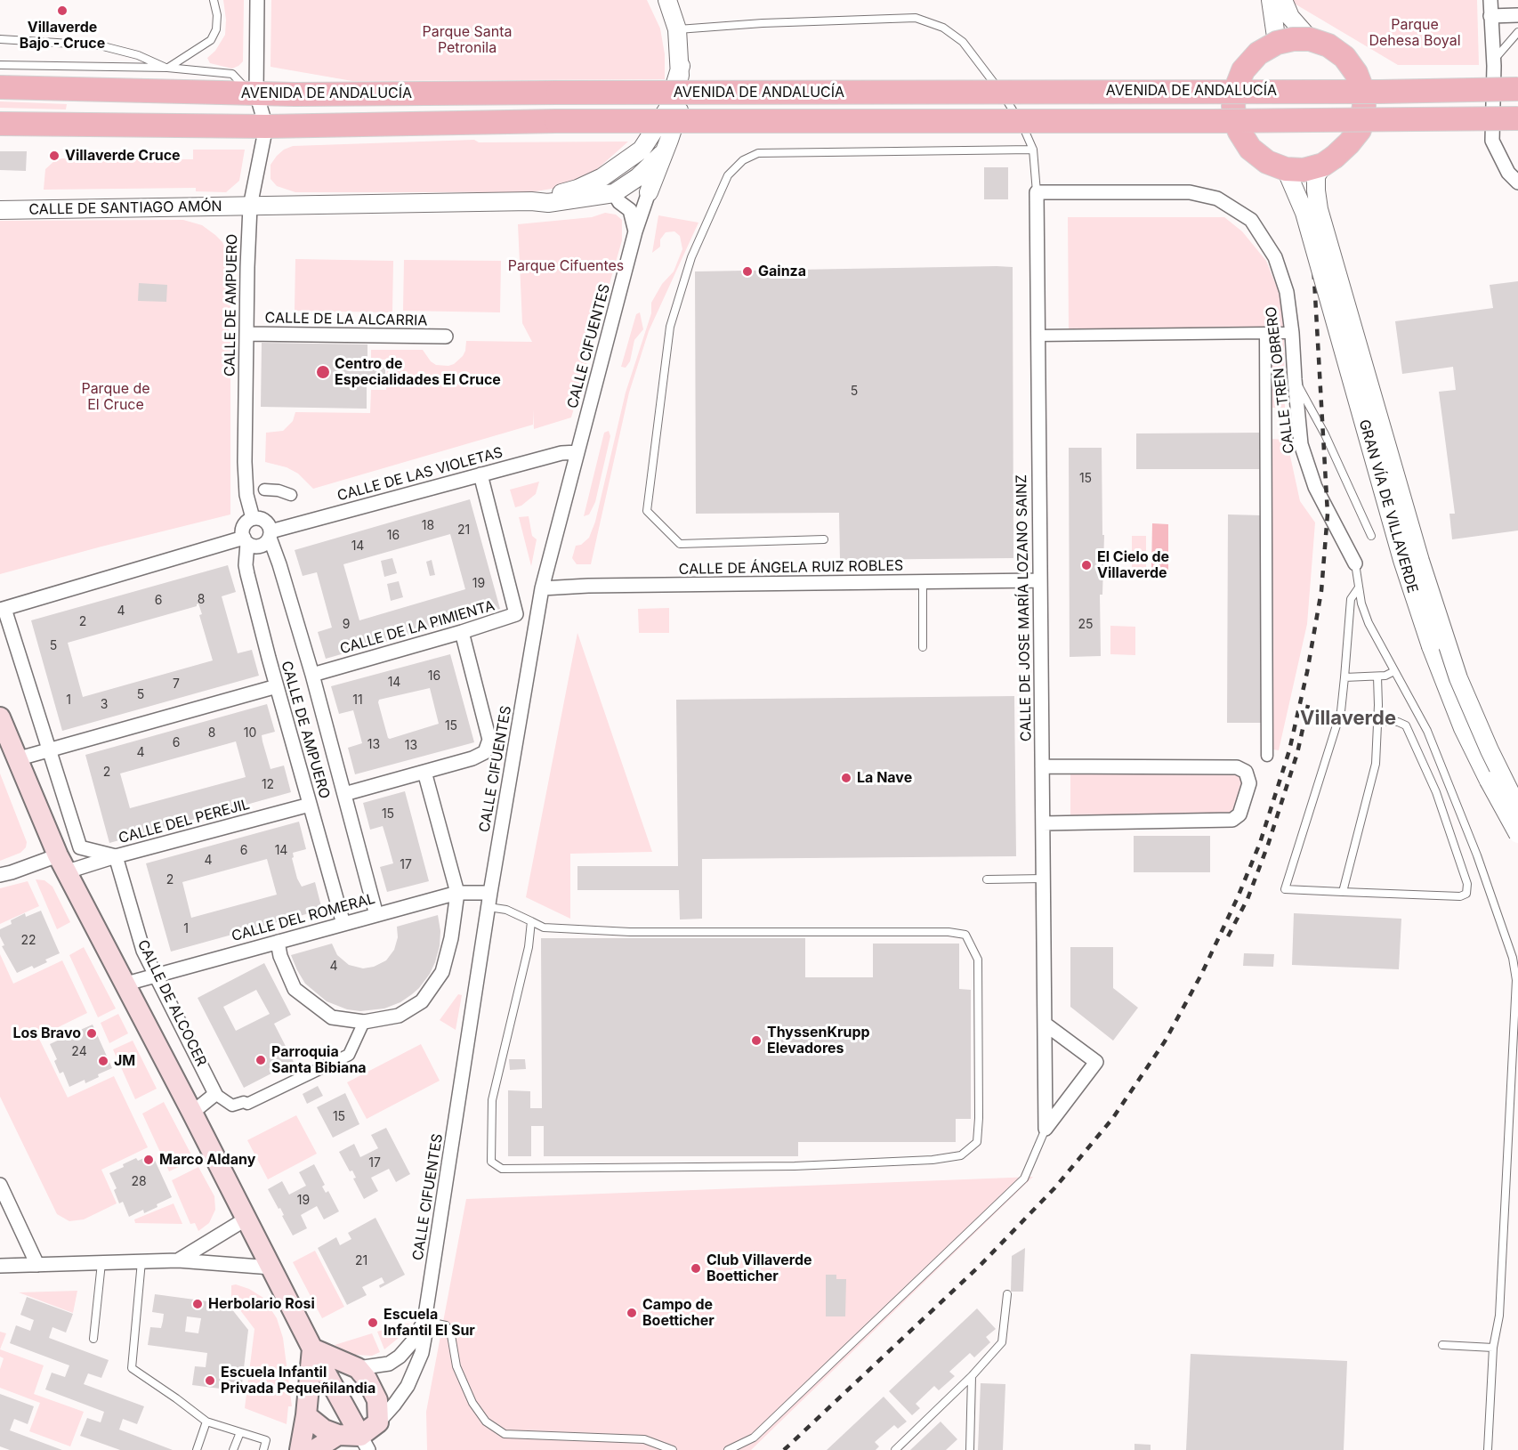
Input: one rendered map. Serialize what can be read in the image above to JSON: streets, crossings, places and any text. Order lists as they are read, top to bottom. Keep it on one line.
{"streets":{"main road":["AVENIDA DE ANDALUCÍA","CALLE DE ALCOCER"],"street":["CALLE DE SANTIAGO AMÓN","CALLE DE AMPUERO","CALLE DE LA ALCARRIA","CALLE CIFUENTES","CALLE TREN OBRERO","CALLE DE LAS VIOLETAS","GRAN VÍA DE VILLAVERDE","CALLE DE ÁNGELA RUIZ ROBLES","CALLE DE JOSE MARÍA LOZANO SAINZ","CALLE DE LA PIMIENTA","CALLE DEL PEREJIL","CALLE DEL ROMERAL"]},"crossings":[["AVENIDA DE ANDALUCÍA","CALLE DE AMPUERO"],["CALLE DE SANTIAGO AMÓN","CALLE DE AMPUERO"],["CALLE DE AMPUERO","CALLE DE LA ALCARRIA"],["CALLE DE AMPUERO","CALLE DE LAS VIOLETAS"],["CALLE DE AMPUERO","CALLE DE LA PIMIENTA"],["CALLE DE AMPUERO","CALLE DEL PEREJIL"],["CALLE DE AMPUERO","CALLE DEL ROMERAL"],["CALLE CIFUENTES","CALLE DE LAS VIOLETAS"],["CALLE CIFUENTES","CALLE DE ÁNGELA RUIZ ROBLES"],["CALLE CIFUENTES","CALLE DEL ROMERAL"],["CALLE TREN OBRERO","CALLE DE JOSE MARÍA LOZANO SAINZ"],["CALLE DE LAS VIOLETAS","CALLE DE LA PIMIENTA"],["CALLE DE ÁNGELA RUIZ ROBLES","CALLE DE JOSE MARÍA LOZANO SAINZ"],["CALLE DEL PEREJIL","CALLE DE ALCOCER"],["CALLE DEL ROMERAL","CALLE DE ALCOCER"]],"districts":["Villaverde"],"parks":["Parque Dehesa Boyal","Parque Santa Petronila","Parque Cifuentes","Parque de El Cruce"],"places":["Villaverde Bajo - Cruce","Villaverde Cruce","Gainza","Centro de Especialidades El Cruce","El Cielo de Villaverde","La Nave","Los Bravo","ThyssenKrupp Elevadores","Parroquia Santa Bibiana","JM","Marco Aldany","Club Villaverde Boetticher","Herbolario Rosi","Campo de Boetticher","Escuela Infantil El Sur","Escuela Infantil Privada Pequeñilandia"],"house_numbers":["5","15","18","21","16","14","19","8","6","4","2","9","25","5","16","14","7","5","1","11","3","15","8","10","6","13","13","4","2","12","15","6","14","4","17","2","1","22","4","24","15","17","28","19","21"]}
